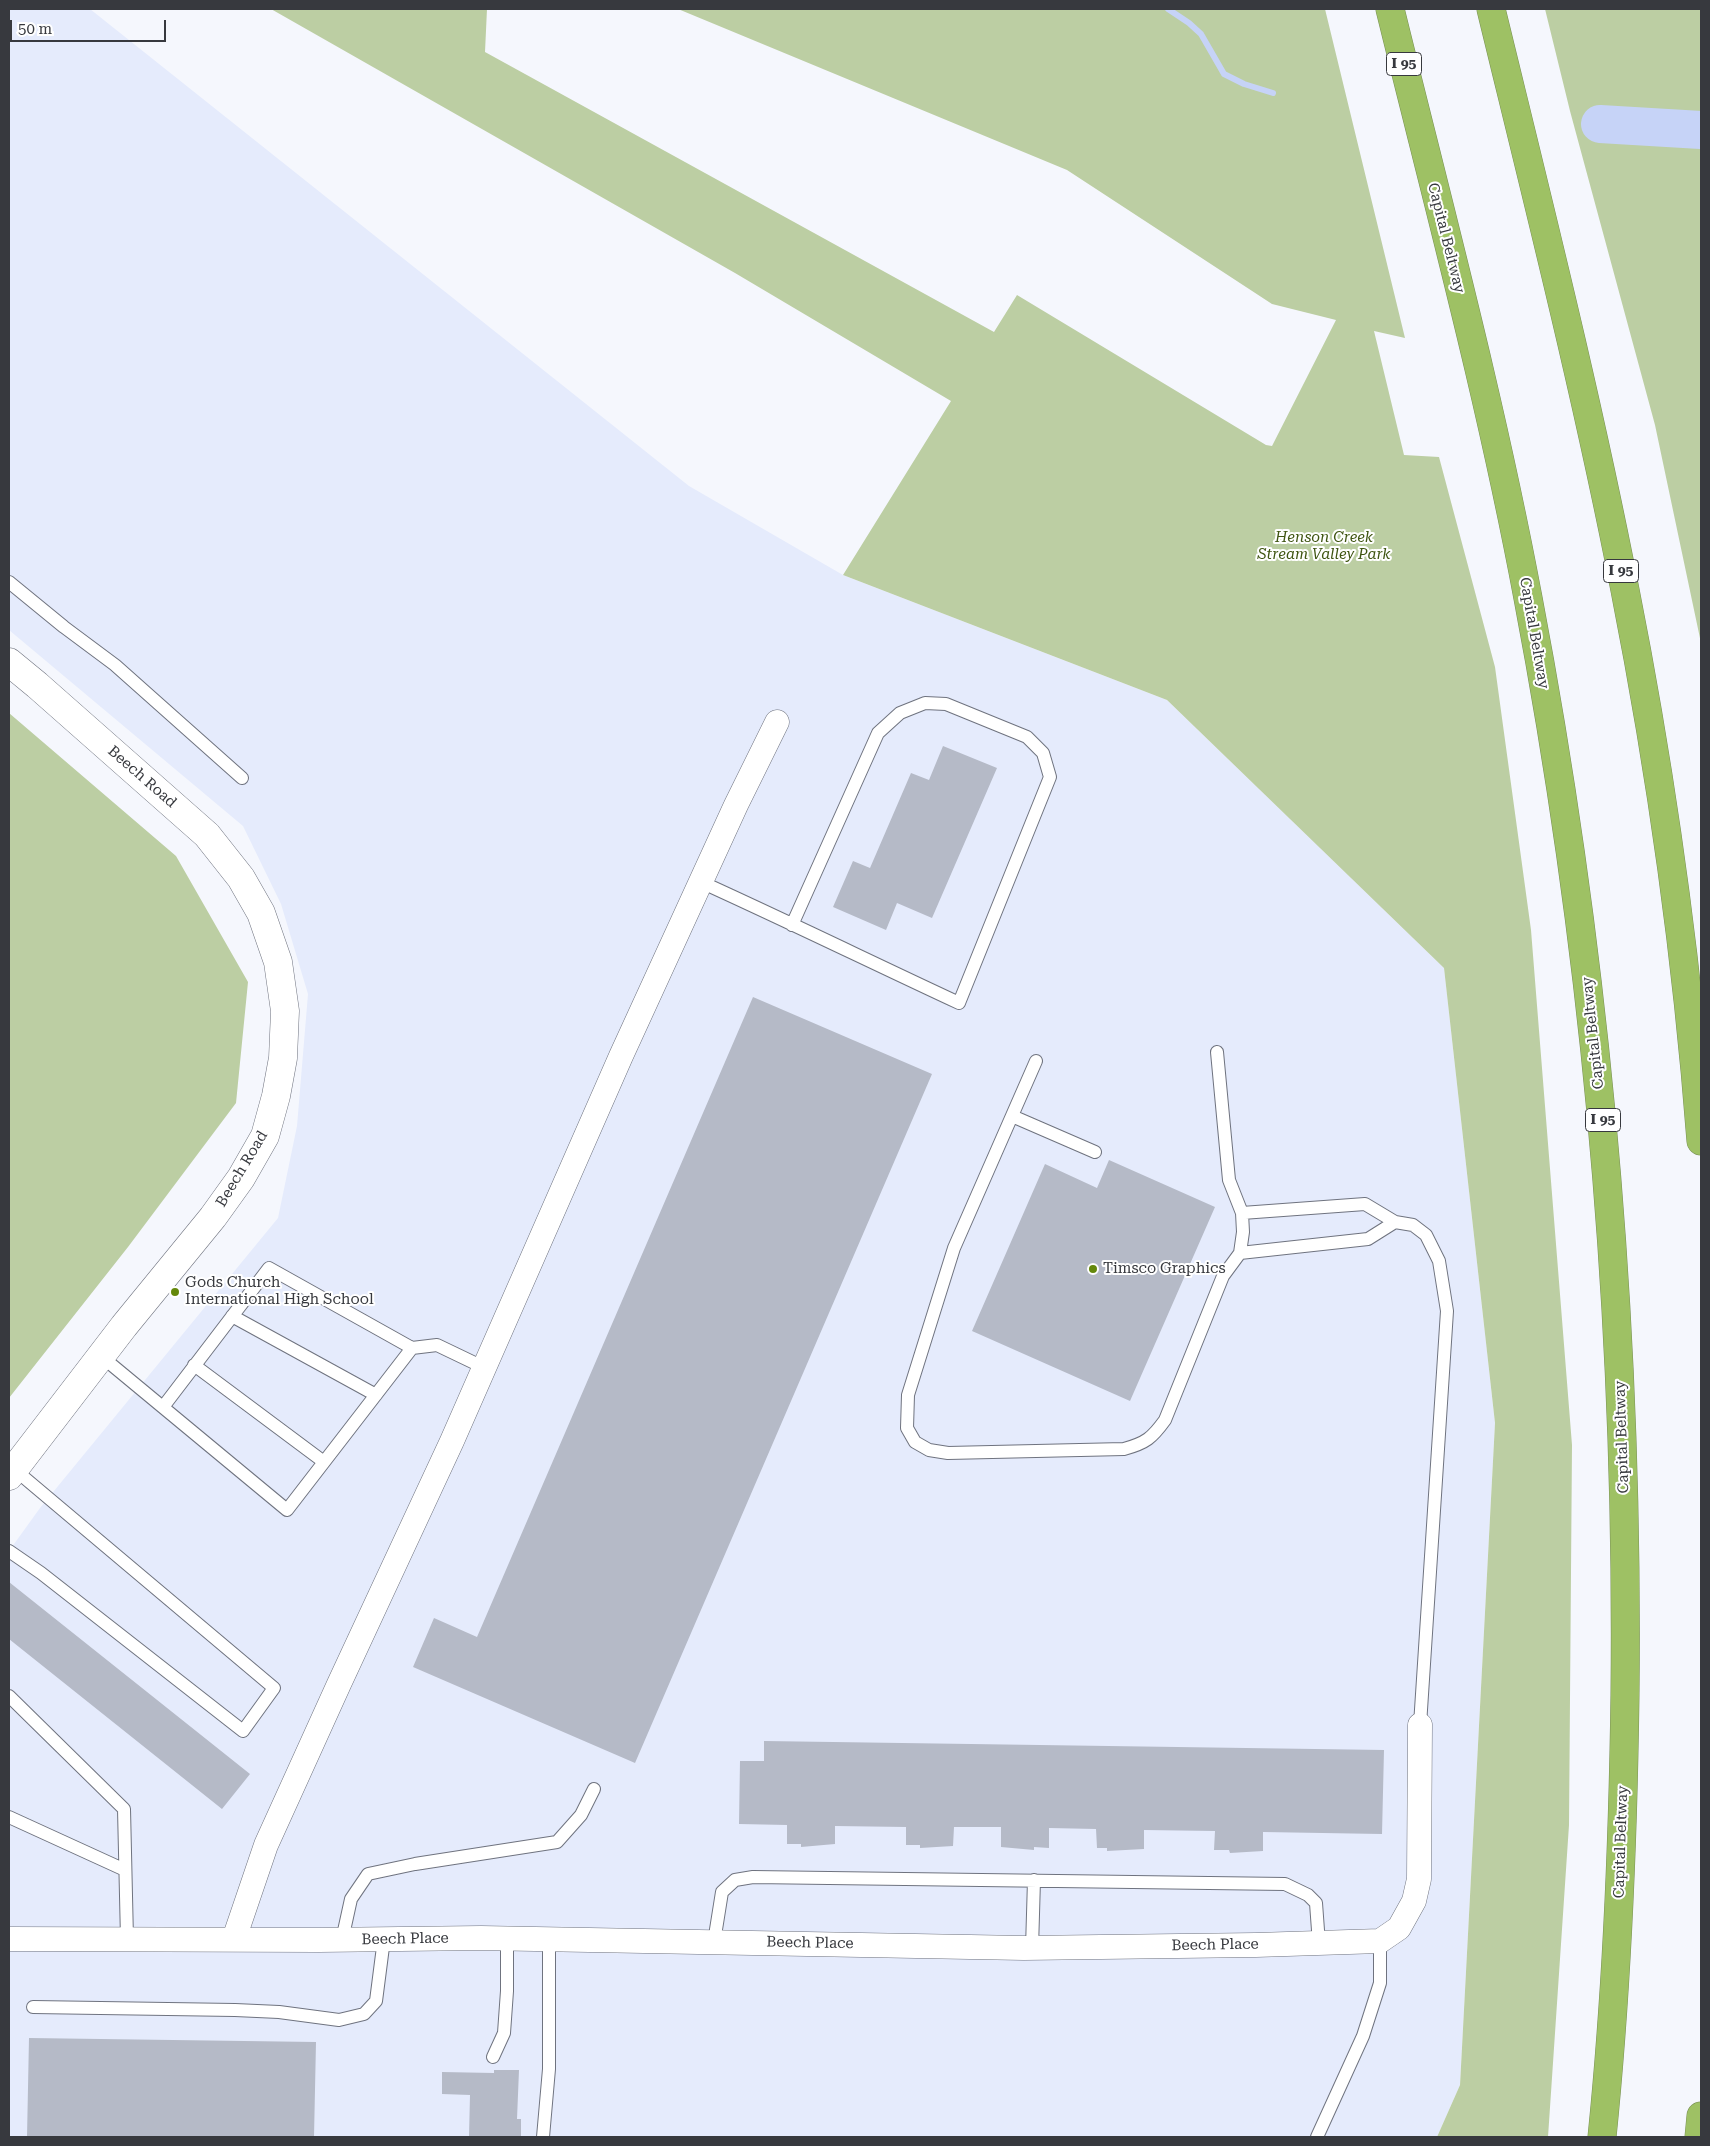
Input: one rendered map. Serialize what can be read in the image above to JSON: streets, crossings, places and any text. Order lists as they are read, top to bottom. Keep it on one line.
{"streets":{"highway":["I 95","Capital Beltway"],"street":["Beech Road","Beech Place"]},"parks":["Henson Creek Stream Valley Park"],"places":["Timsco Graphics","Gods Church International High School"],"scale_bar":"50 m"}
